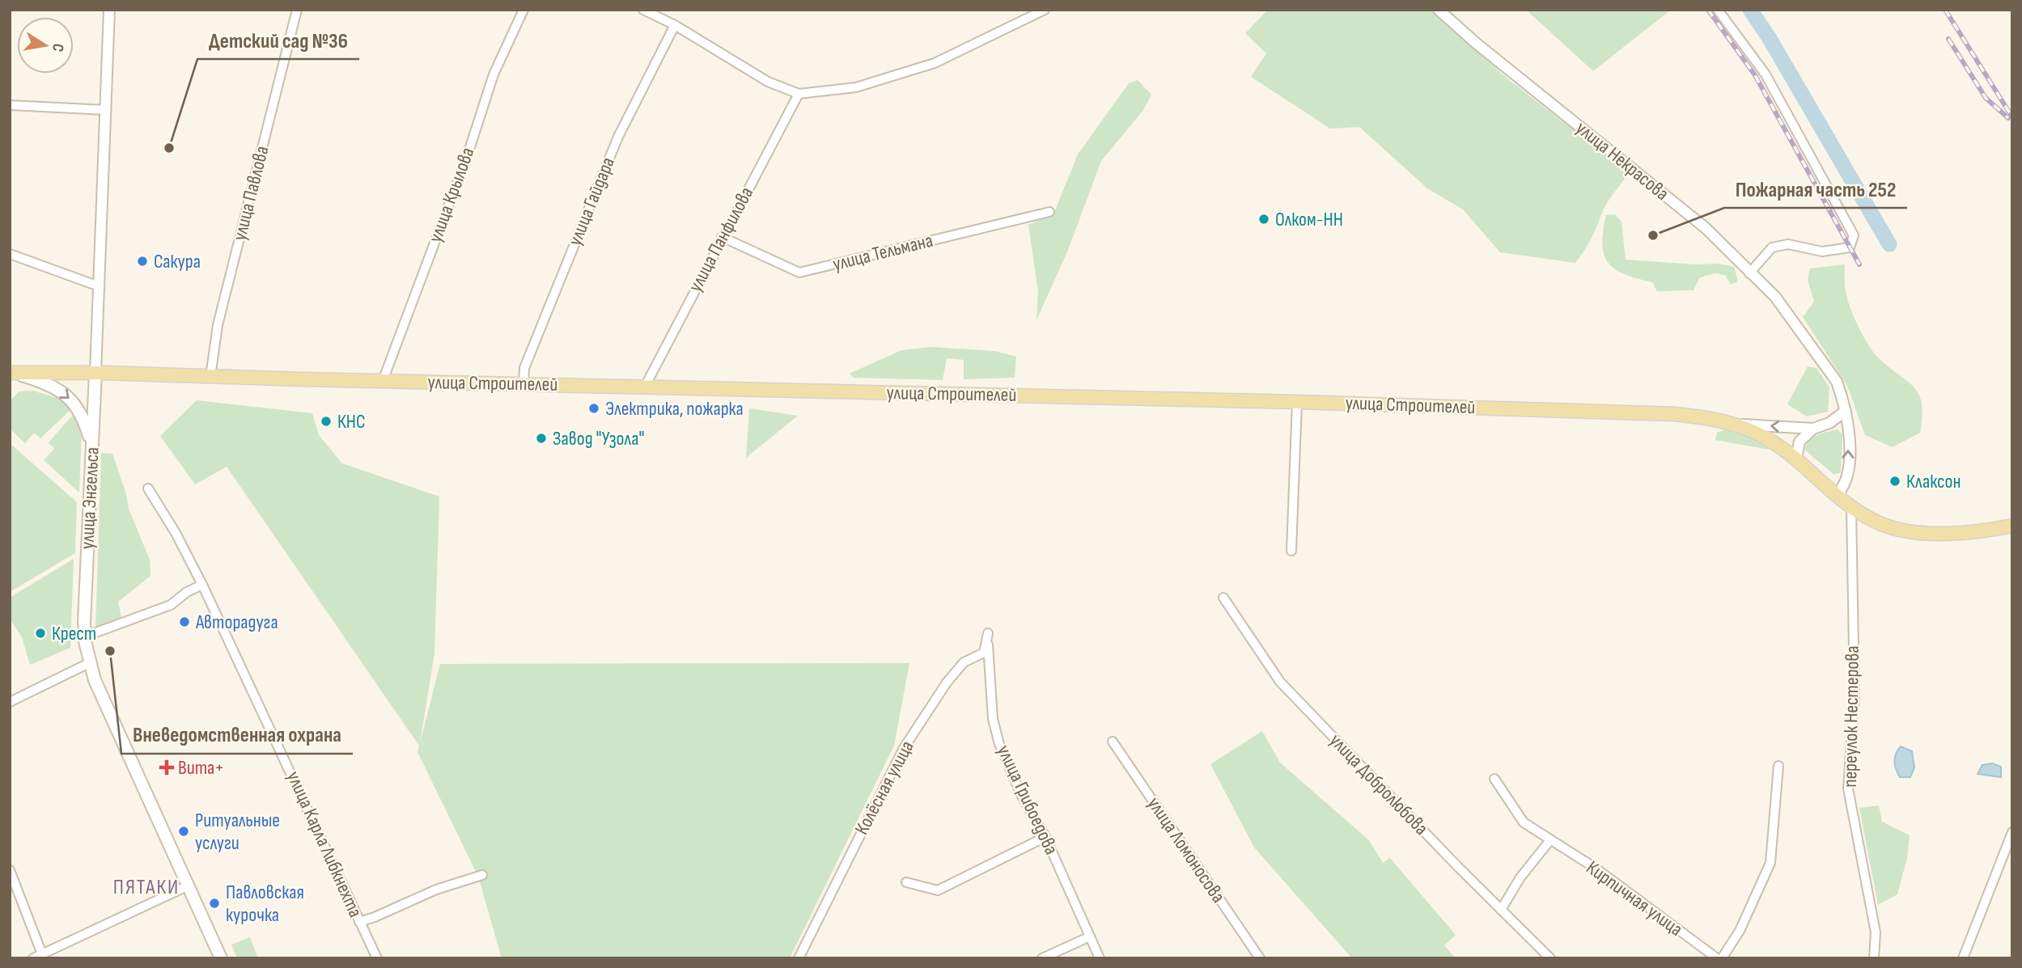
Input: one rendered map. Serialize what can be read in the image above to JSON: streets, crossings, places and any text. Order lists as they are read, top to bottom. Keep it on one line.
{"streets":{"main road":["улица Строителей","улица Энгельса"],"street":["улица Некрасова","улица Павлова","улица Крылова","улица Гайдара","улица Панфилова","улица Тельмана","переулок Нестерова","улица Добролюбова","Колёсная улица","улица Грибоедова","улица Карла Либкнехта","улица Ломоносова","Кирпичная улица"]},"crossings":[["улица Некрасова","улица Строителей"],["улица Павлова","улица Строителей"],["улица Крылова","улица Строителей"],["улица Гайдара","улица Строителей"],["улица Панфилова","улица Тельмана"],["улица Панфилова","улица Строителей"],["улица Строителей","улица Энгельса"],["улица Строителей","переулок Нестерова"],["Колёсная улица","улица Грибоедова"]],"districts":["ПЯТАКИ"],"places":{"other":["Детский сад №36","Олком-НН","Пожарная часть 252","Сакура","Электрика, пожарка","КНС","Завод \"Узола\"","Клаксон","Авторадуга","Крест","Вневедомственная охрана","Ритуальные услуги","Павловская курочка"],"health":["Вита+"]},"north":"right"}
